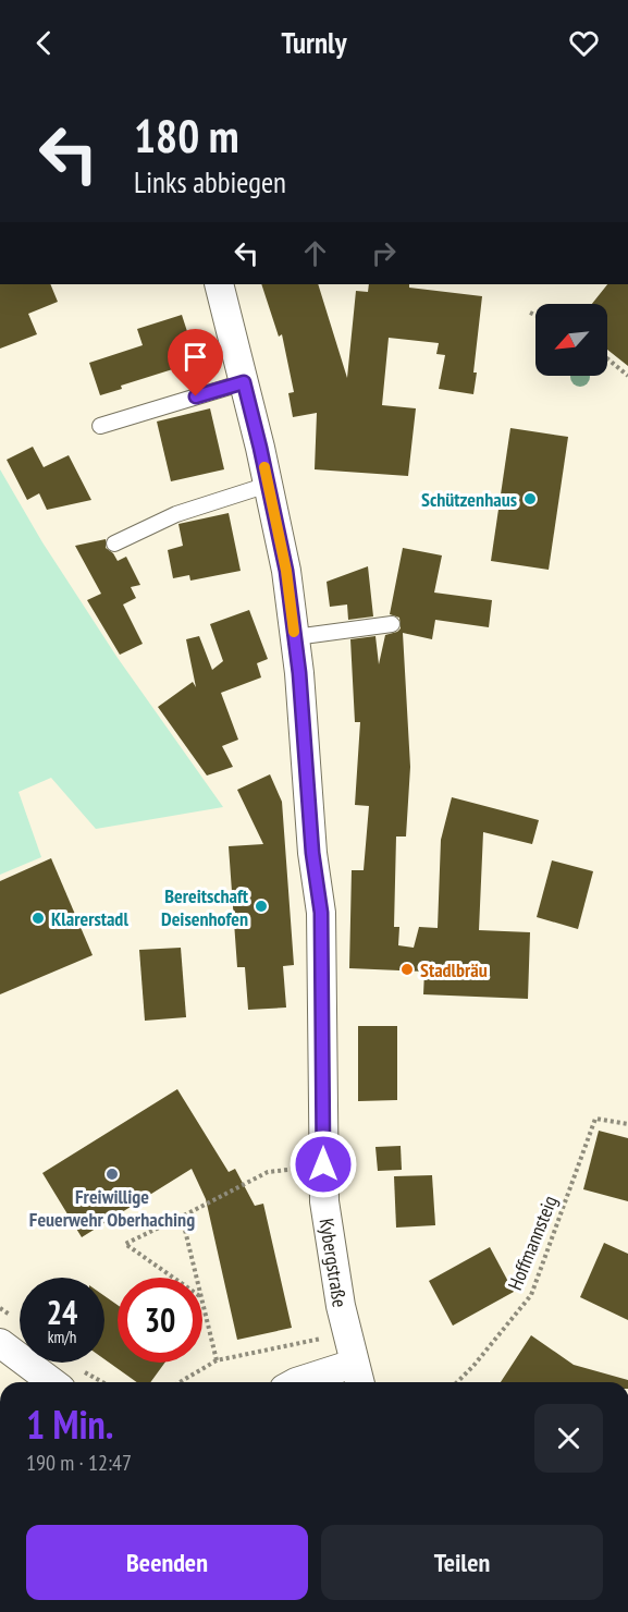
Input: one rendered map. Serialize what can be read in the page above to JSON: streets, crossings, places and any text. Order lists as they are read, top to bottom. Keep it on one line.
{"streets":{"street":["Kybergstraße"],"path":["Hoffmannsteig"]},"places":["Schützenhaus","Bereitschaft Deisenhofen","Klarerstadl","Stadlbräu","Freiwillige Feuerwehr Oberhaching"],"north":"bottom left","page":{"header":"Turnly","turn":["180 m","Links abbiegen"],"speed":"24 km/h","limit":"30","heading":["1 Min.","190 m · 12:47"],"buttons":["Beenden","Teilen"]}}
